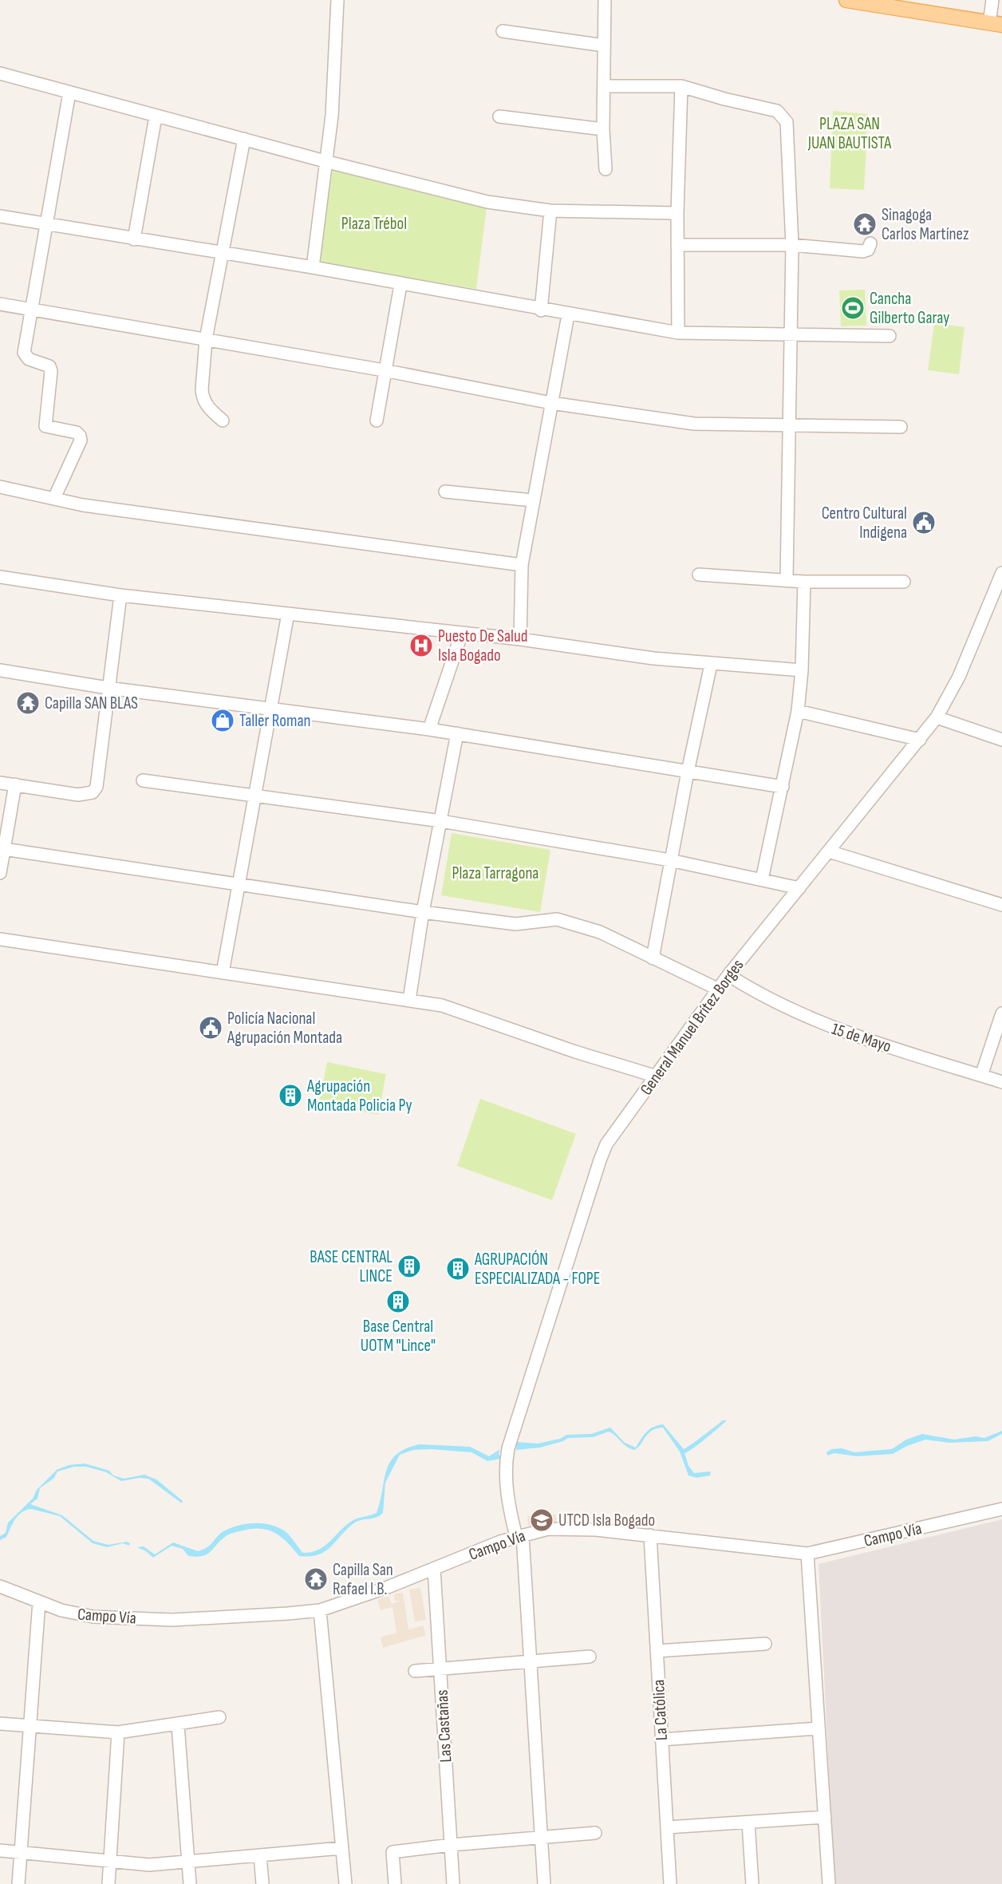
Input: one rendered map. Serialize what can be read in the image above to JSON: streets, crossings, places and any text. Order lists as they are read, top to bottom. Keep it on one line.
{"streets":{"street":["General Manuel Brítez Borges","15 de Mayo","Campo Vía","La Católica","Las Castañas"]},"crossings":[["General Manuel Brítez Borges","15 de Mayo"],["General Manuel Brítez Borges","Campo Vía"],["Campo Vía","La Católica"],["Campo Vía","Las Castañas"]],"parks":["PLAZA SAN JUAN BAUTISTA","Plaza Trébol","Plaza Tarragona"],"places":{"temple":["Sinagoga Carlos Martínez","Capilla SAN BLAS","Capilla San Rafael I.B."],"sports":["Cancha Gilberto Garay"],"public building":["Centro Cultural Indigena","Policía Nacional Agrupación Montada"],"hospital":["Puesto De Salud Isla Bogado"],"shop":["Taller Roman"],"building":["Agrupación Montada Policia Py","BASE CENTRAL LINCE","AGRUPACIÓN ESPECIALIZADA - FOPE","Base Central UOTM \"Lince\""],"school or university":["UTCD Isla Bogado"]}}
